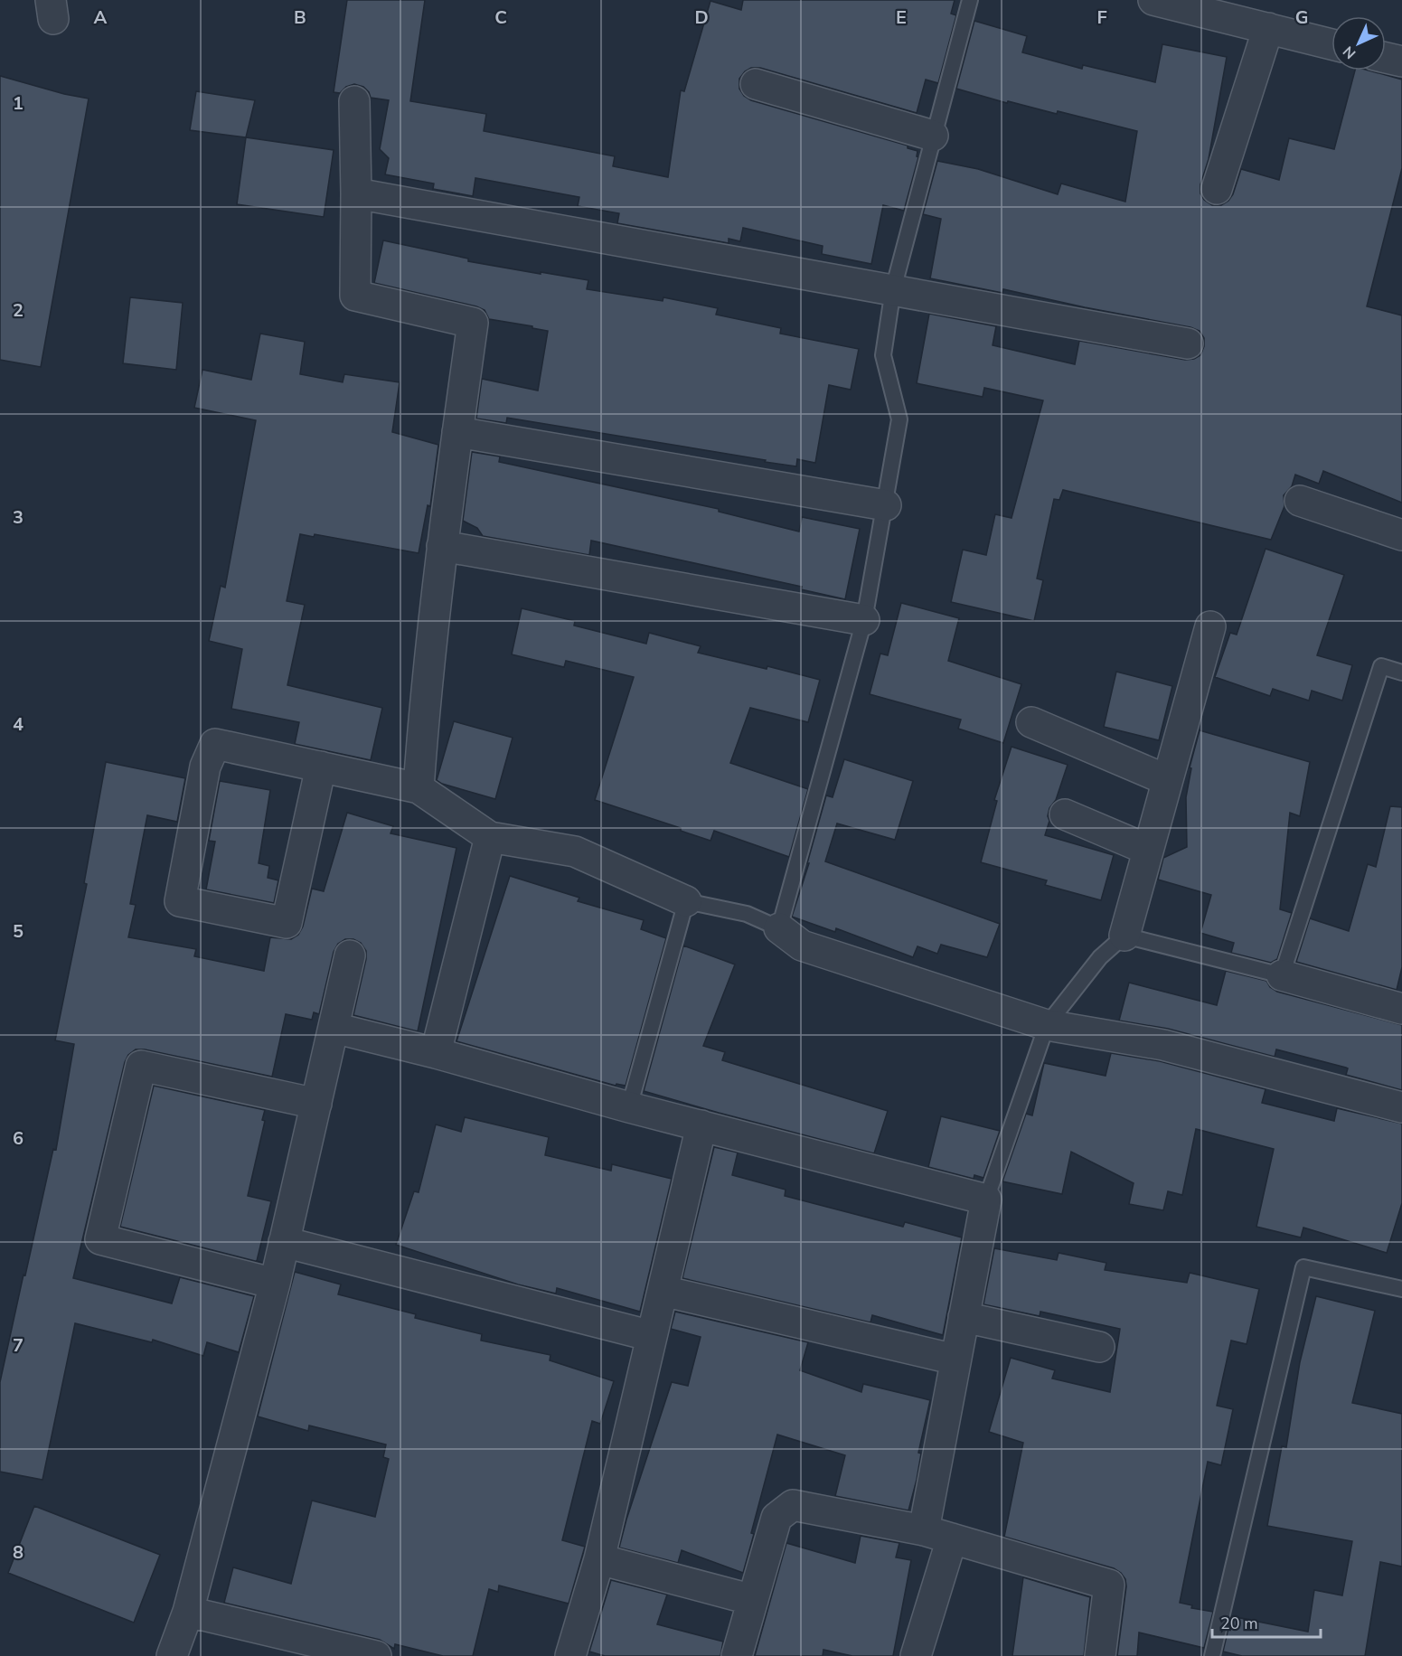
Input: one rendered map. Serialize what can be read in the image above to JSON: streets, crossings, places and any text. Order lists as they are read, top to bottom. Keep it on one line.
{"scale_bar":"20 m","north":"bottom left","grid":{"columns":["A","B","C","D","E","F","G"],"rows":["1","2","3","4","5","6","7","8"]}}
